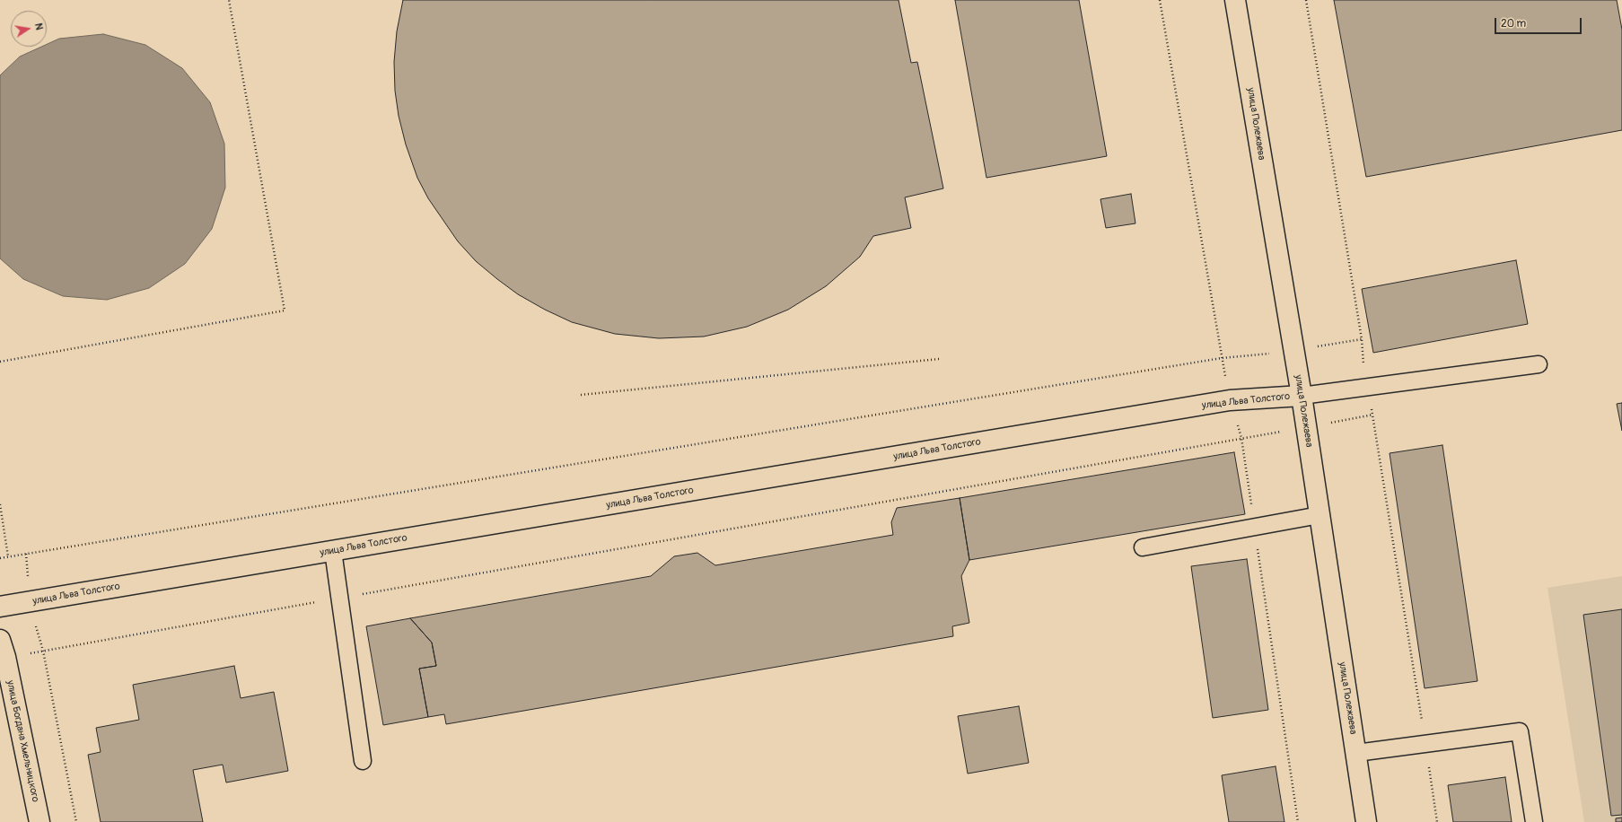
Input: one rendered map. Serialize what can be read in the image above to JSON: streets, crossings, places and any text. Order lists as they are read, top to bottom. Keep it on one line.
{"streets":{"street":["улица Полежаева","улица Льва Толстого","улица Богдана Хмельницкого"]},"crossings":[["улица Полежаева","улица Льва Толстого"]],"scale_bar":"20 m","north":"right"}
